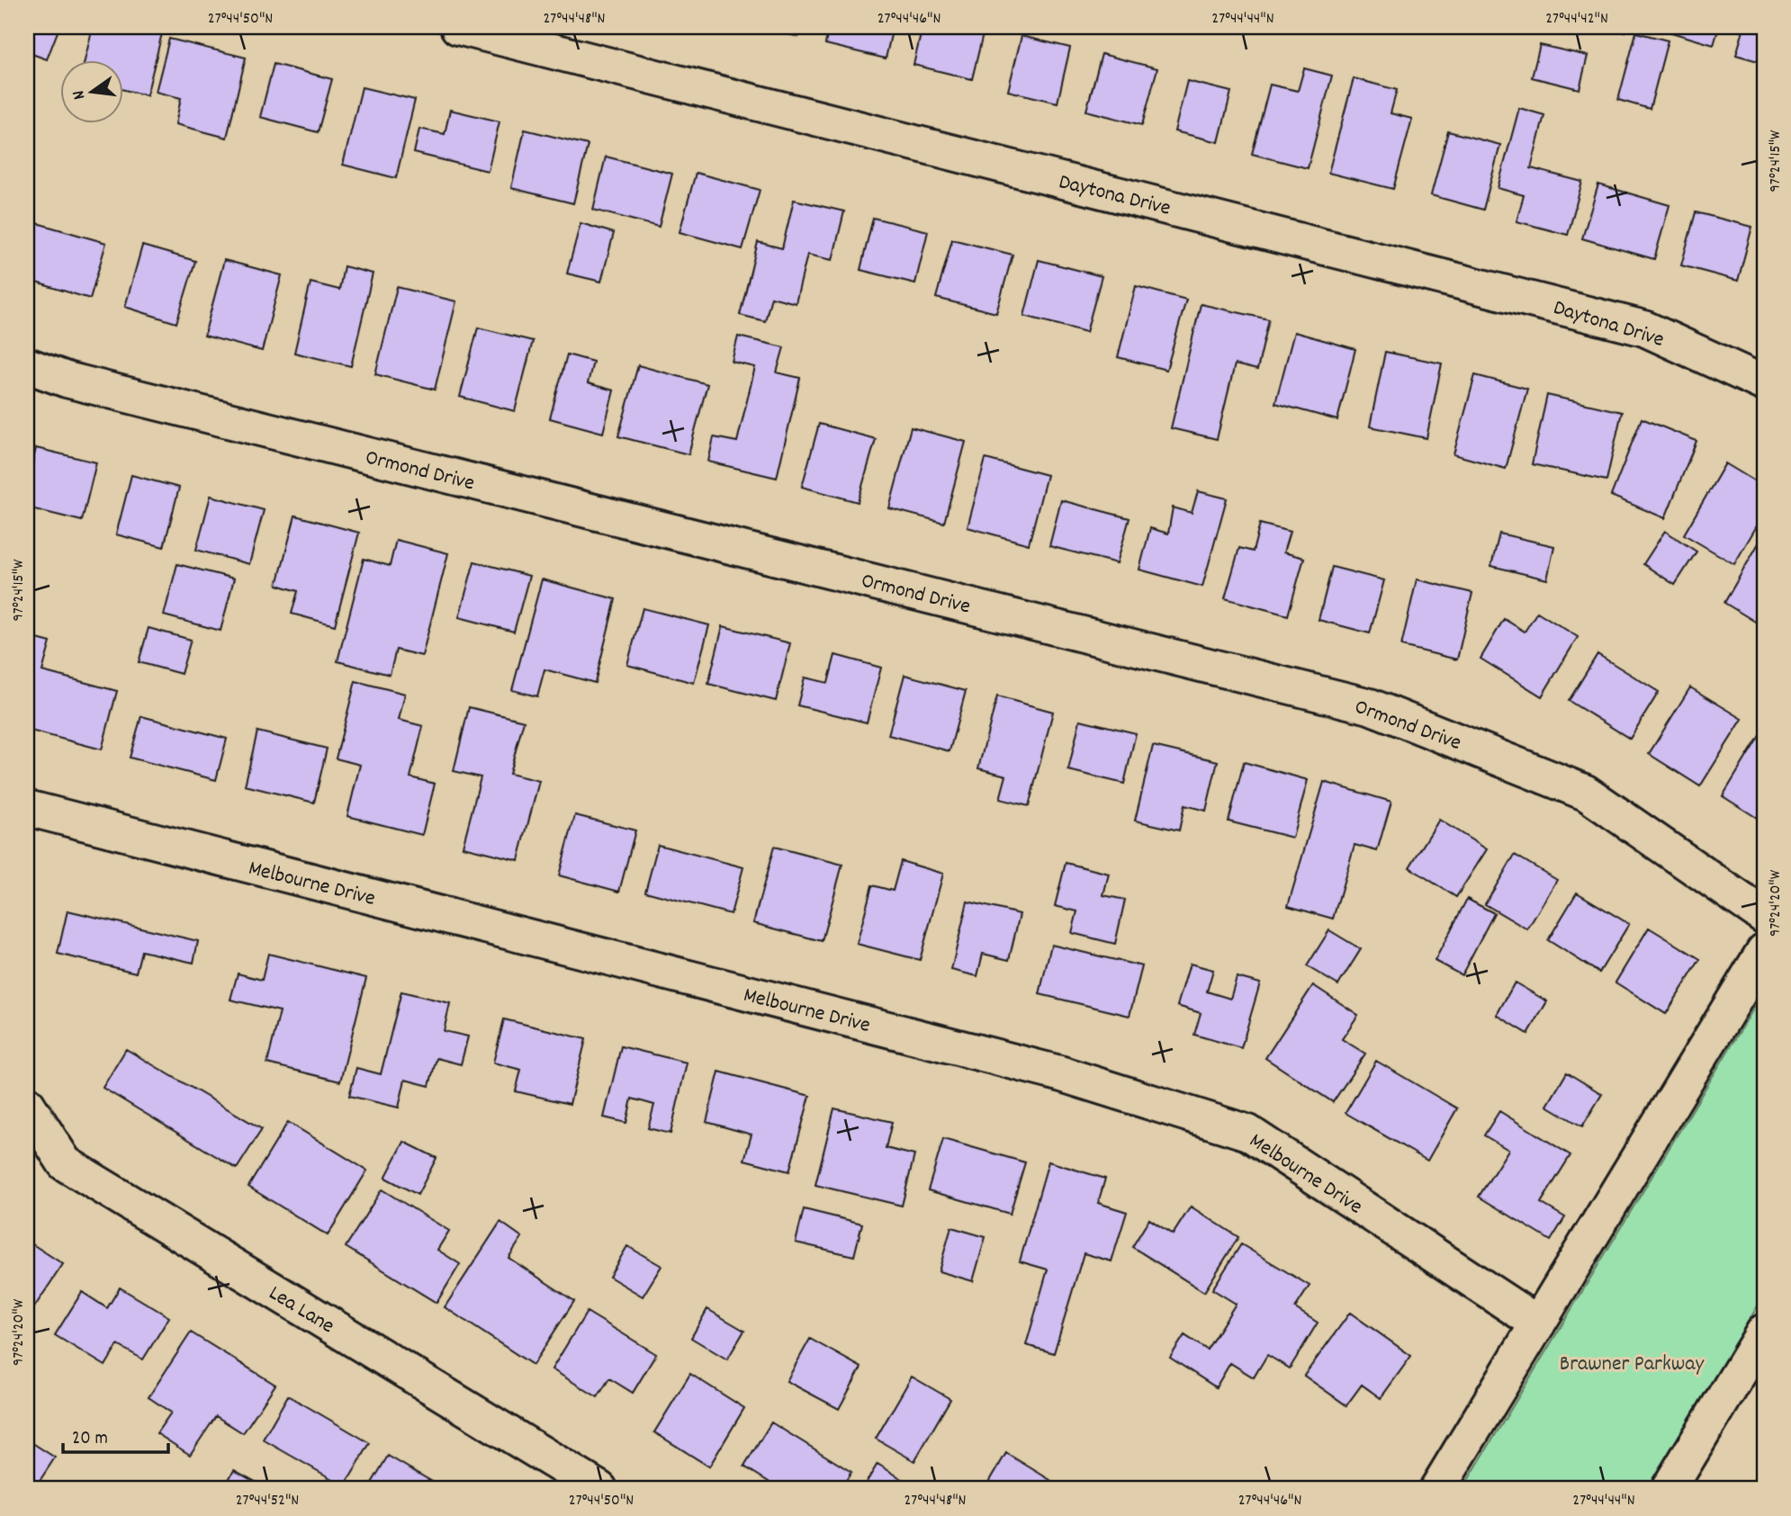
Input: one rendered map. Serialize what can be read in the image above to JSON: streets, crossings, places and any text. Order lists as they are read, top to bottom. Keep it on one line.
{"streets":{"street":["Daytona Drive","Ormond Drive","Melbourne Drive","Lea Lane"]},"parks":["Brawner Parkway"],"scale_bar":"20 m","north":"left","coordinates":["27°44'50\"N","27°44'48\"N","27°44'46\"N","27°44'44\"N","27°44'42\"N","97°24'15\"W","97°24'20\"W","27°44'52\"N"]}
